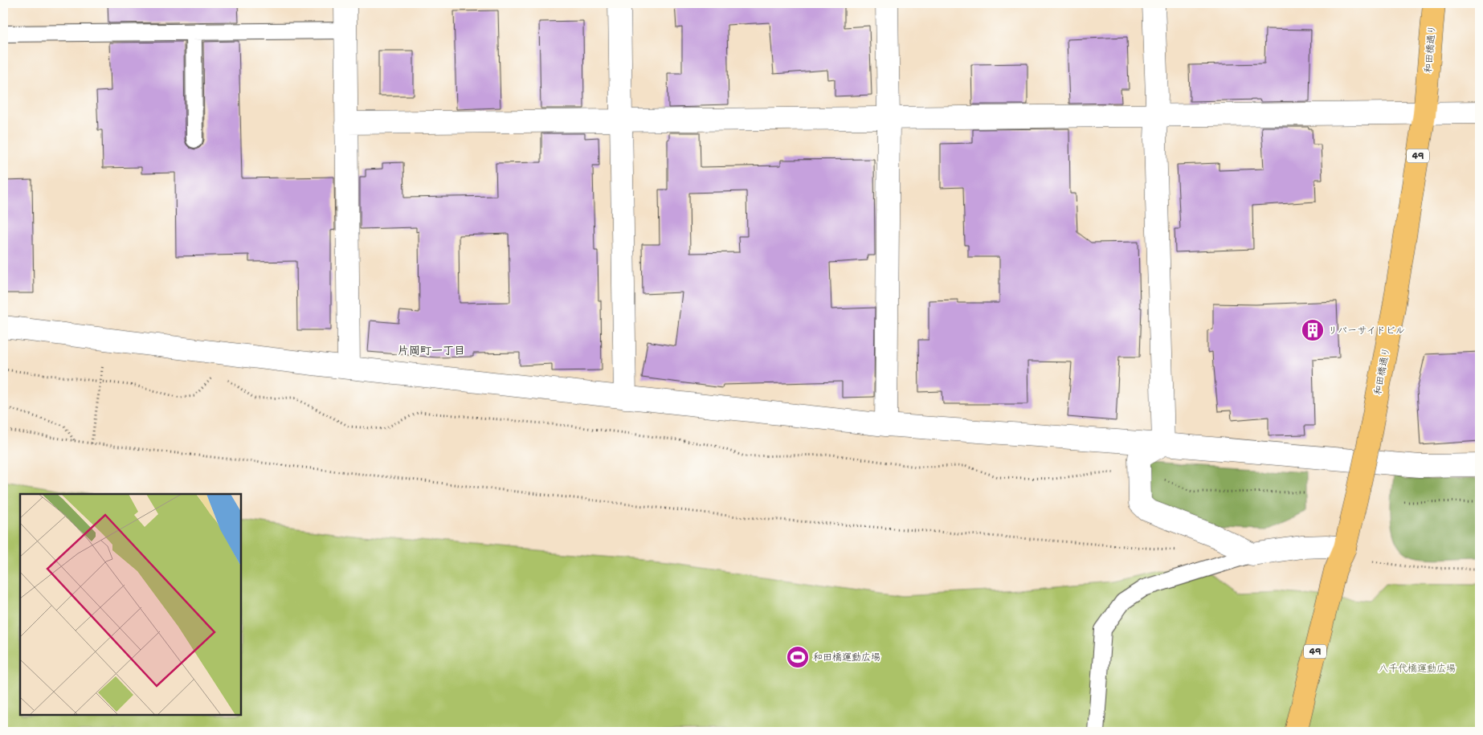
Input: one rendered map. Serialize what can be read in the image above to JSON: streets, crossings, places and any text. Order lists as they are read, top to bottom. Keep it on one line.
{"streets":{"main road":["和田橋通り","49"]},"districts":["片岡町一丁目"],"parks":["八千代橋運動広場"],"places":{"building":["リバーサイドビル"],"sports":["和田橋運動広場"]}}
